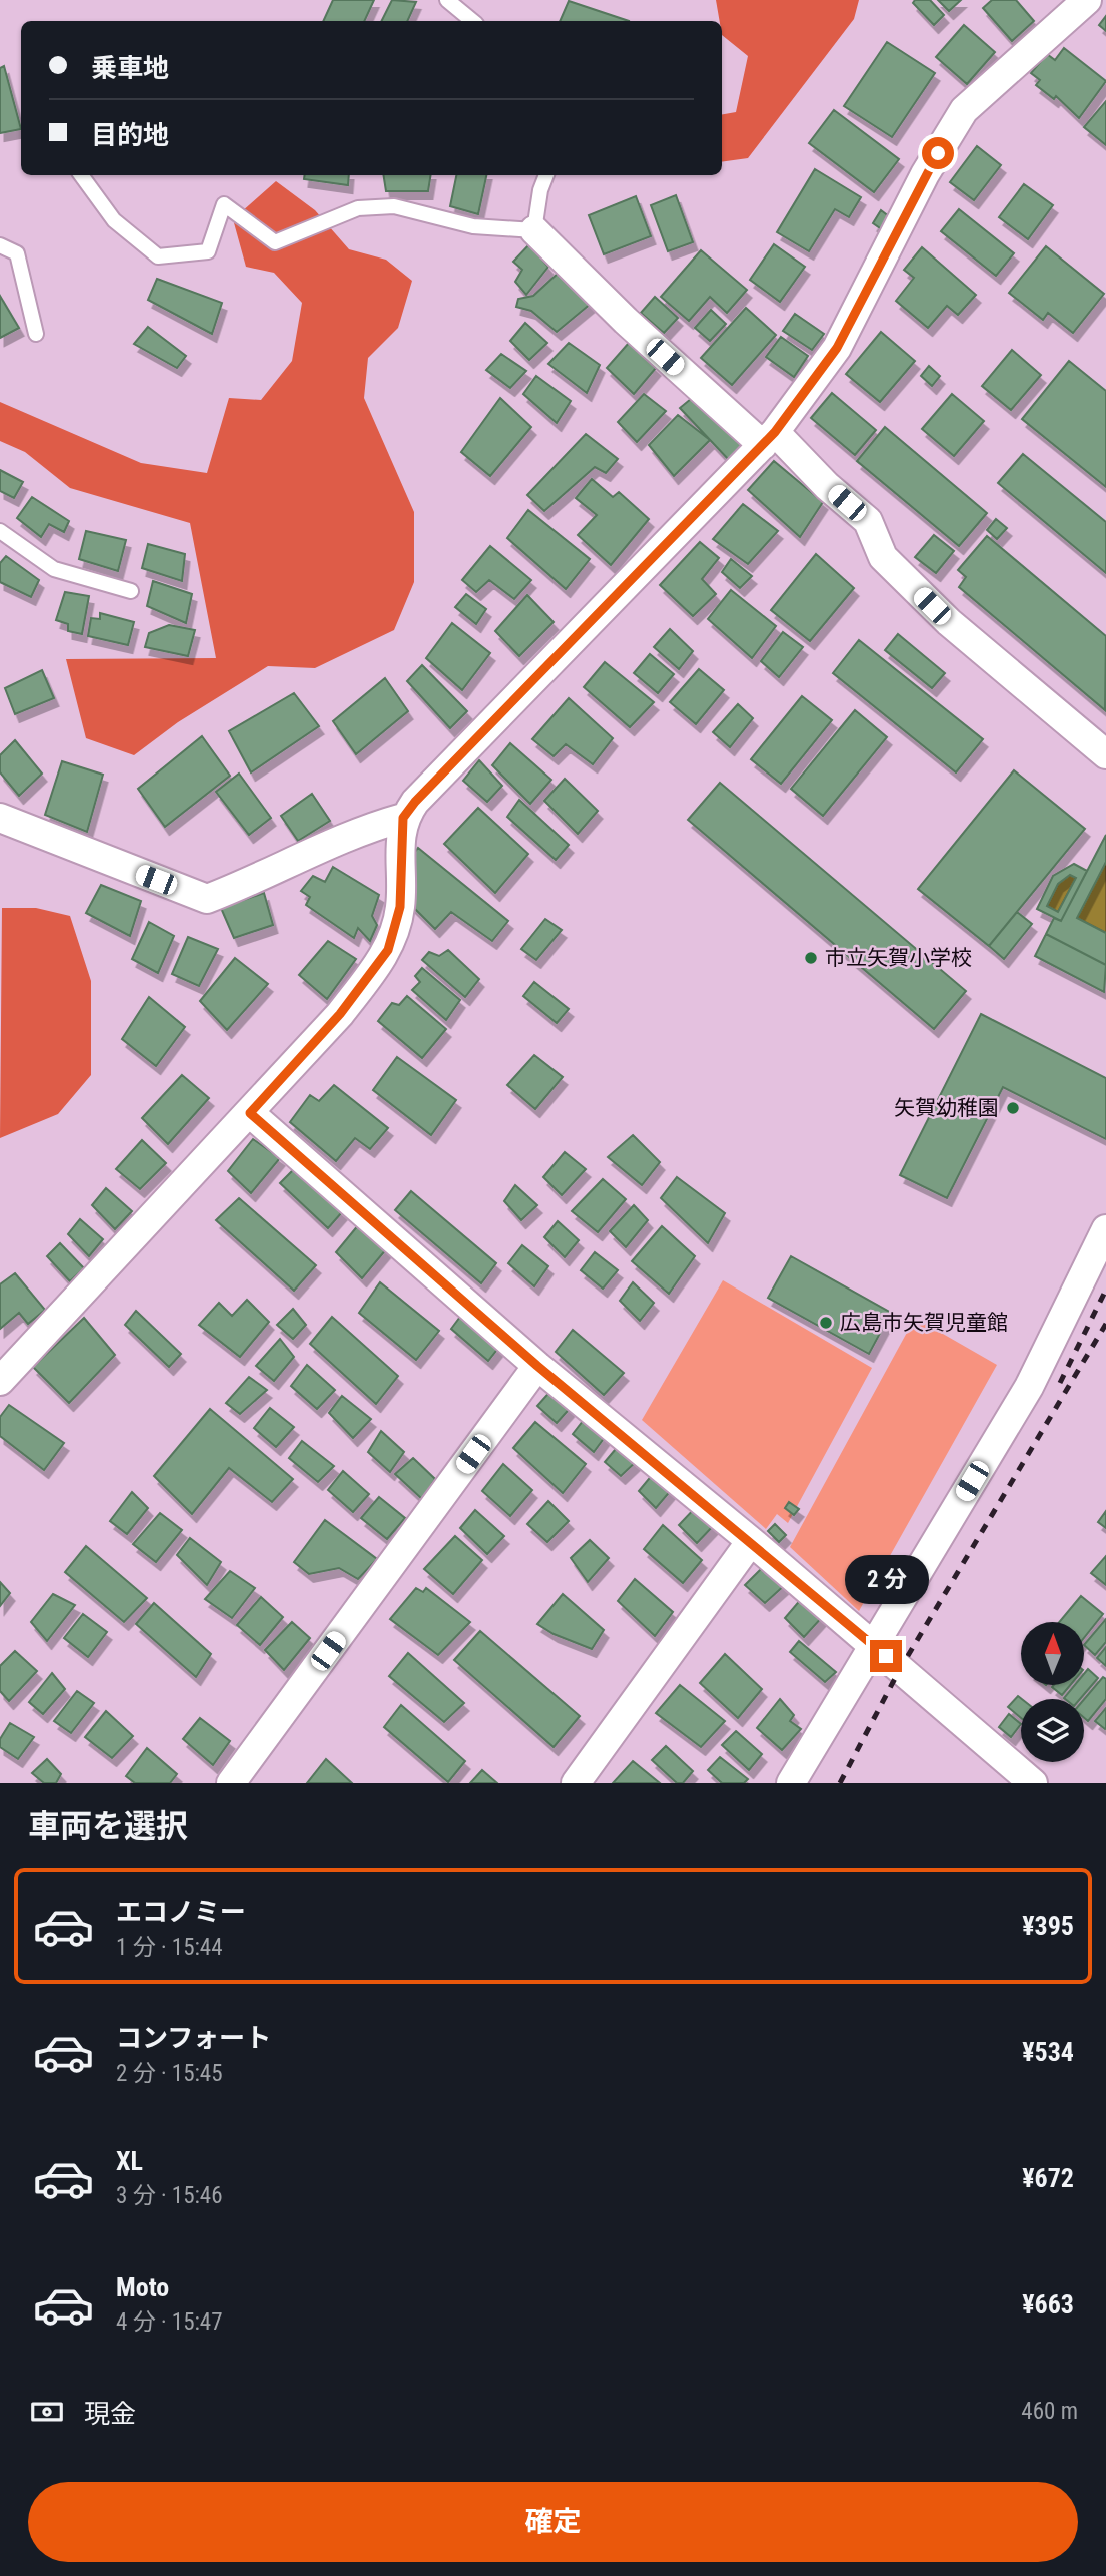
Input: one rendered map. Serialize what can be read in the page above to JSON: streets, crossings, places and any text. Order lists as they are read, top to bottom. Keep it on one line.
{"places":["市立矢賀小学校","矢賀幼稚園","広島市矢賀児童館"],"north":"top","page":{"banner":["乗車地","目的地"],"bubble":"2 分","heading":"車両を選択","list":[{"name":"エコノミー","note":"1 分 · 15:44","value":"¥395"},{"name":"コンフォート","note":"2 分 · 15:45","value":"¥534"},{"name":"XL","note":"3 分 · 15:46","value":"¥672"},{"name":"Moto","note":"4 分 · 15:47","value":"¥663"}],"pay":["現金","460 m"],"buttons":"確定"}}
